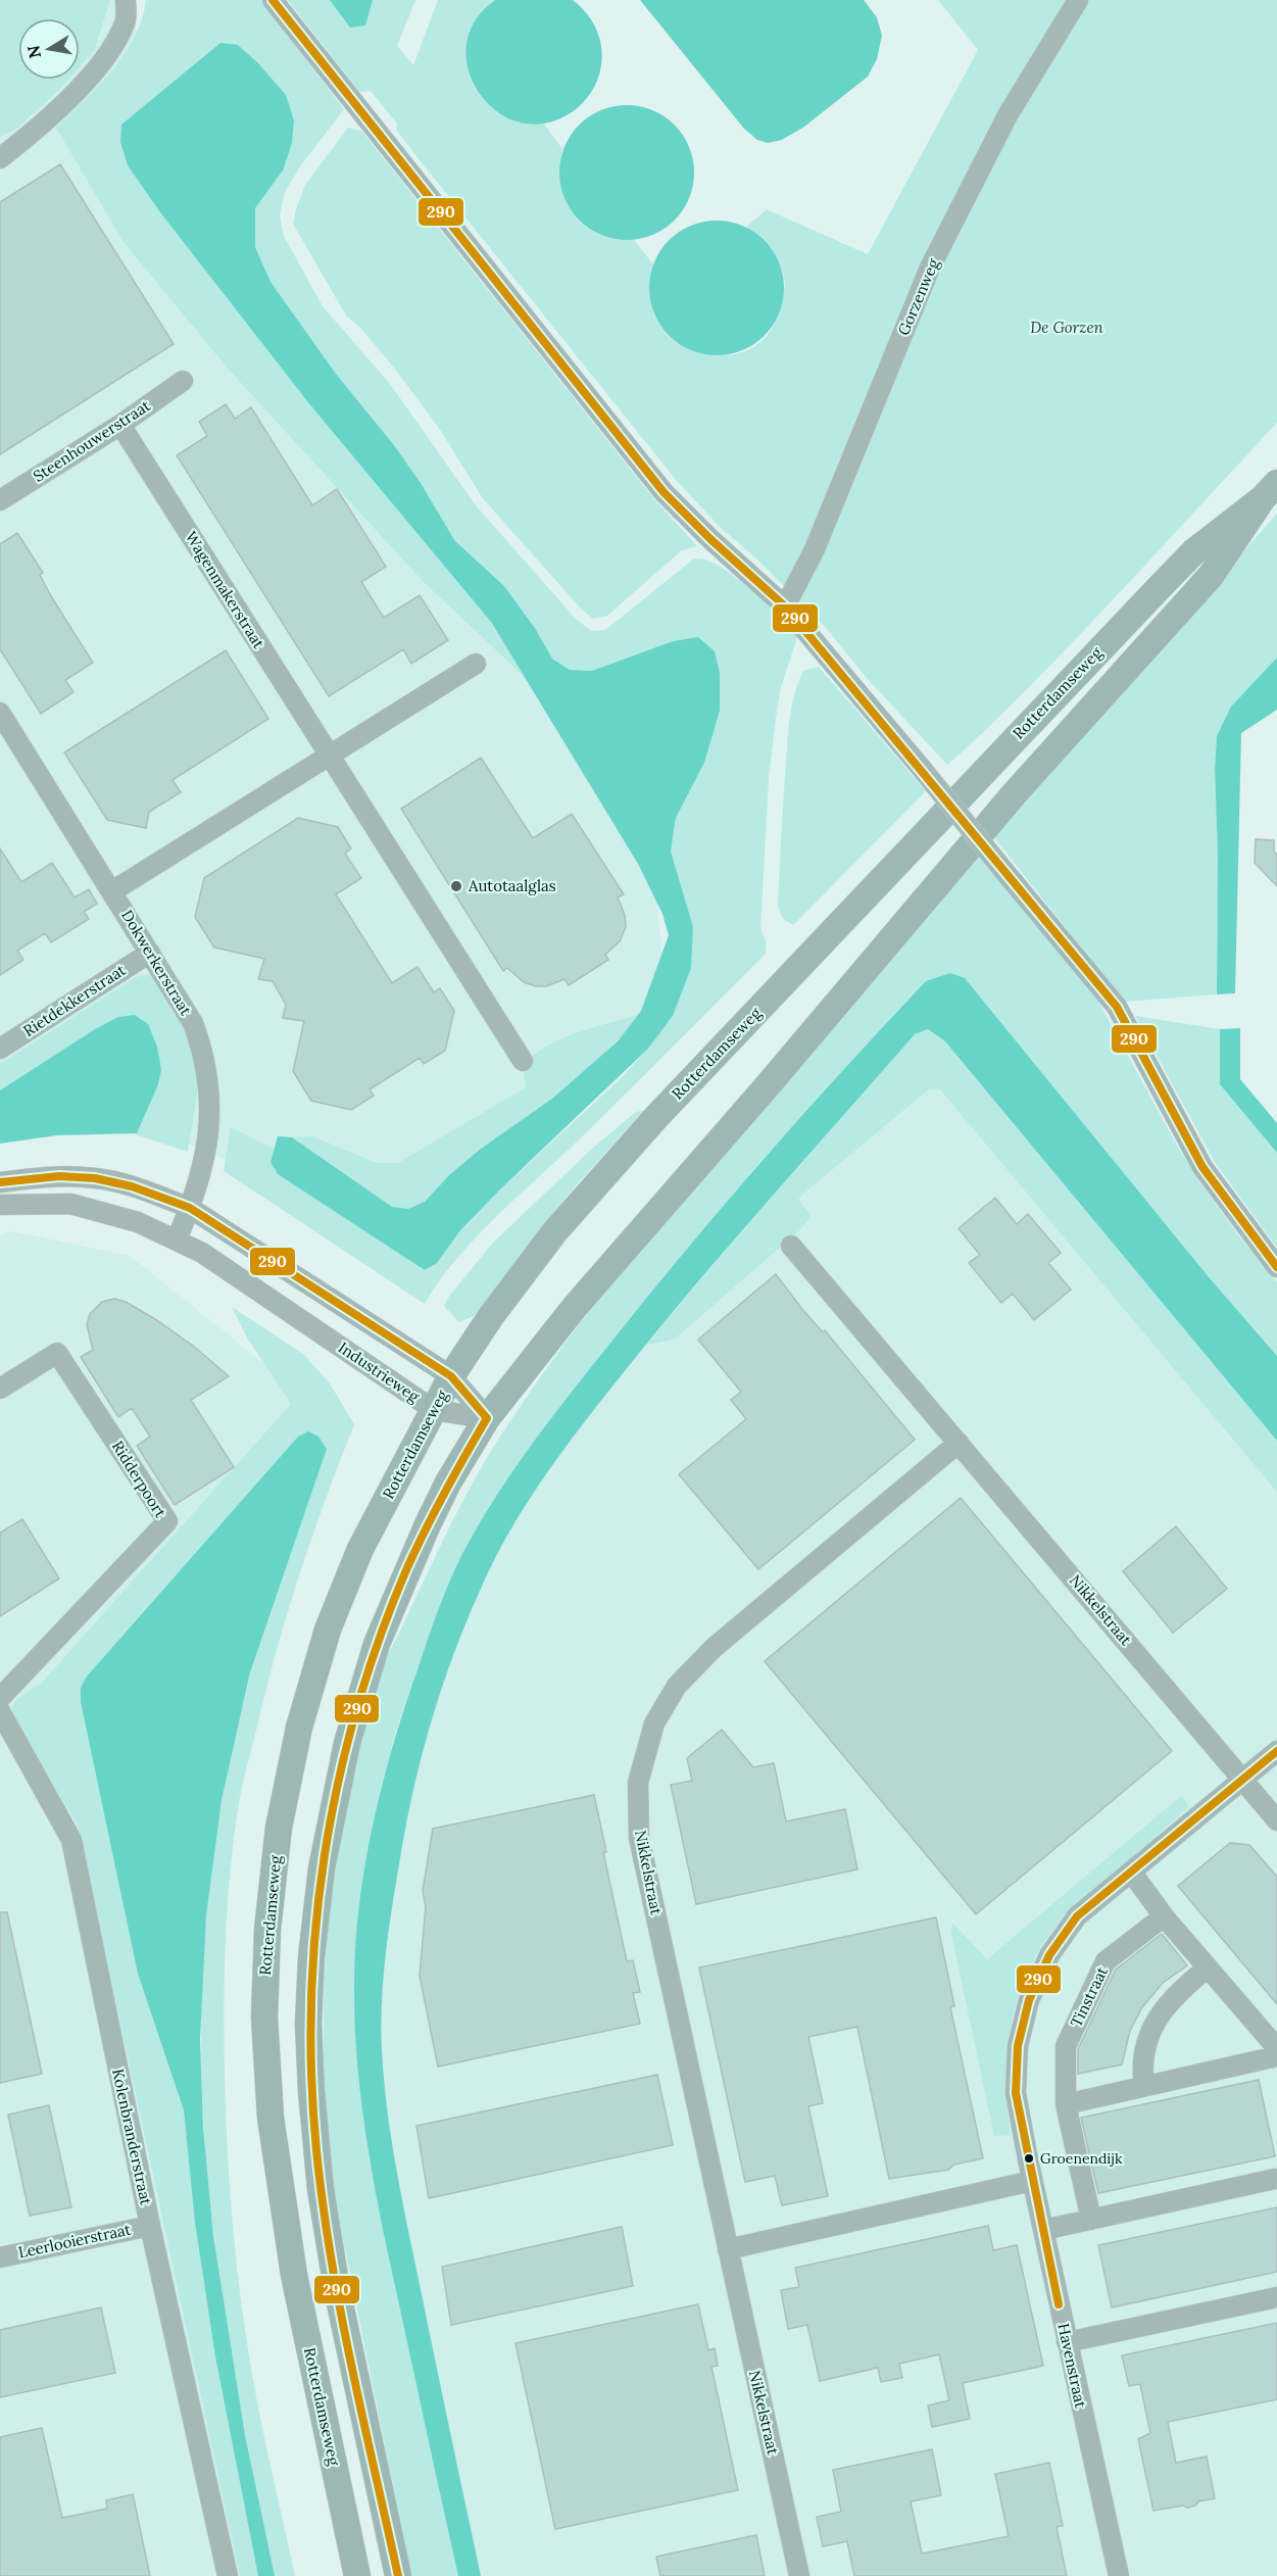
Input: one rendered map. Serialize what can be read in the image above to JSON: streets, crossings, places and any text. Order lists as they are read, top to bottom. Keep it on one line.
{"streets":{"main road":["Rotterdamseweg"],"street":["Gorzenweg","Steenhouwerstraat","Wagenmakerstraat","Dokwerkerstraat","Rietdekkerstraat","Industrieweg","Ridderpoort","Nikkelstraat","Tinstraat","Kolenbranderstraat","Leerlooierstraat","Havenstraat"]},"crossings":[["Steenhouwerstraat","Wagenmakerstraat"],["Rotterdamseweg","Industrieweg"],["Dokwerkerstraat","Rietdekkerstraat"],["Dokwerkerstraat","Industrieweg"],["Nikkelstraat","Havenstraat"],["Kolenbranderstraat","Leerlooierstraat"]],"parks":["De Gorzen"],"places":["Autotaalglas","Groenendijk"],"lines":["transit line 290"],"north":"left"}
